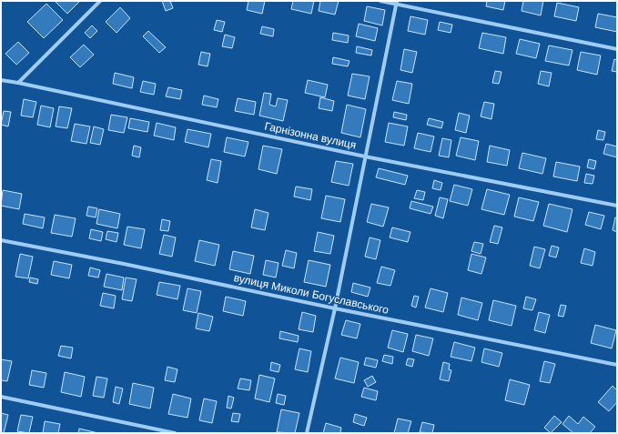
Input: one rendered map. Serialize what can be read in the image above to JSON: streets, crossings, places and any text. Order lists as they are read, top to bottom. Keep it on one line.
{"streets":{"street":["Гарнізонна вулиця","вулиця Миколи Богуславського"]}}
